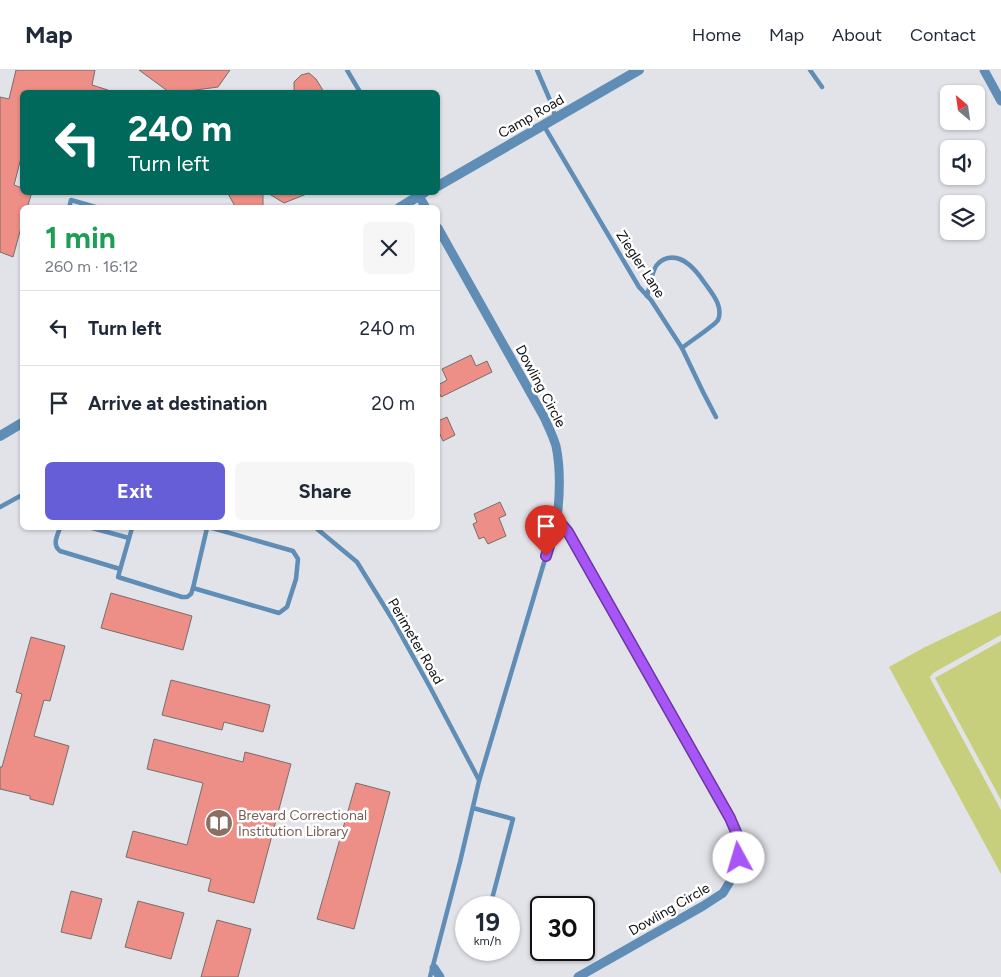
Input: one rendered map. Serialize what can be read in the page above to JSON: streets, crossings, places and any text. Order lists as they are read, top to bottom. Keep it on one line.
{"streets":{"street":["Camp Road","Dowling Circle"],"lane":["Ziegler Lane","Perimeter Road"]},"crossings":[["Camp Road","Ziegler Lane"]],"places":{"library":["Brevard Correctional Institution Library"]},"north":"top left","page":{"header":"Map","nav":["Home","Map","About","Contact"],"turn":["240 m","Turn left"],"heading":["1 min","260 m · 16:12"],"list":[{"name":"Turn left","value":"240 m"},{"name":"Arrive at destination","value":"20 m"}],"buttons":["Exit","Share"],"speed":"19 km/h","limit":"30"}}
